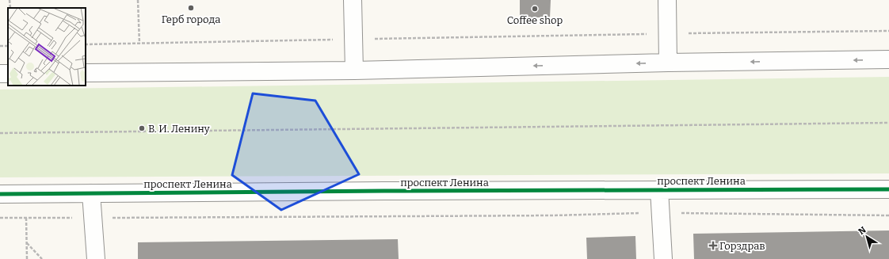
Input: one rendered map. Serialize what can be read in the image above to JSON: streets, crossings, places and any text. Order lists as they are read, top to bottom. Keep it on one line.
{"streets":{"street":["проспект Ленина"]},"places":{"other":["Герб города","Coffee shop","В. И. Ленину"],"health":["Горздрав"]},"north":"top left"}
